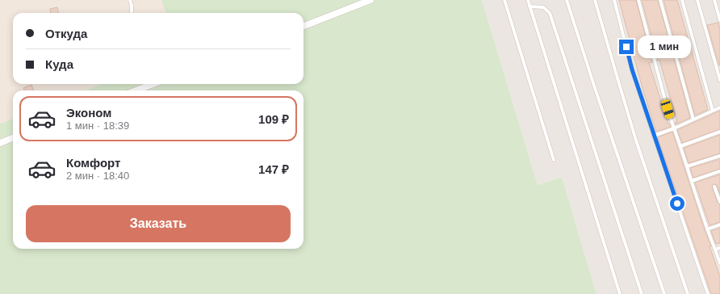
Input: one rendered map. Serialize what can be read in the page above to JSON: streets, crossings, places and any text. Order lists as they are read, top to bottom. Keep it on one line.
{"page":{"banner":["Откуда","Куда"],"bubble":"1 мин","list":[{"name":"Эконом","note":"1 мин · 18:39","value":"109 ₽"},{"name":"Комфорт","note":"2 мин · 18:40","value":"147 ₽"}],"buttons":"Заказать"}}
